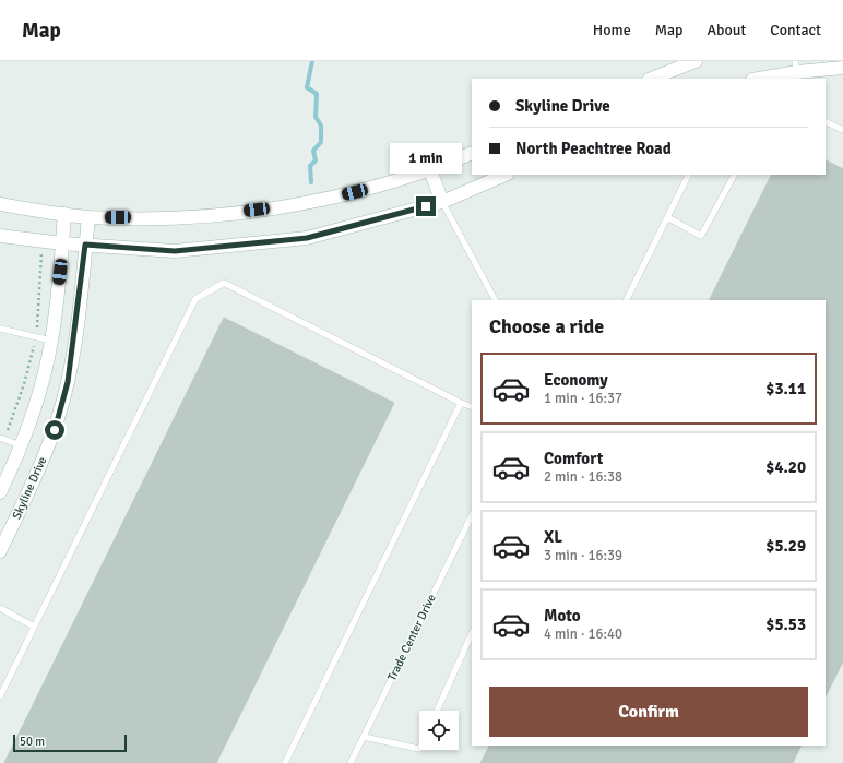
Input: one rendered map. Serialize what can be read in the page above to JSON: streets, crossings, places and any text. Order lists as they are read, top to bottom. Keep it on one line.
{"streets":{"main road":["Skyline Drive"],"lane":["Trade Center Drive"]},"scale_bar":"50 m","page":{"header":"Map","nav":["Home","Map","About","Contact"],"banner":["Skyline Drive","North Peachtree Road"],"bubble":"1 min","heading":"Choose a ride","list":[{"name":"Economy","note":"1 min · 16:37","value":"$3.11"},{"name":"Comfort","note":"2 min · 16:38","value":"$4.20"},{"name":"XL","note":"3 min · 16:39","value":"$5.29"},{"name":"Moto","note":"4 min · 16:40","value":"$5.53"}],"buttons":"Confirm","scale":"50 m"}}
